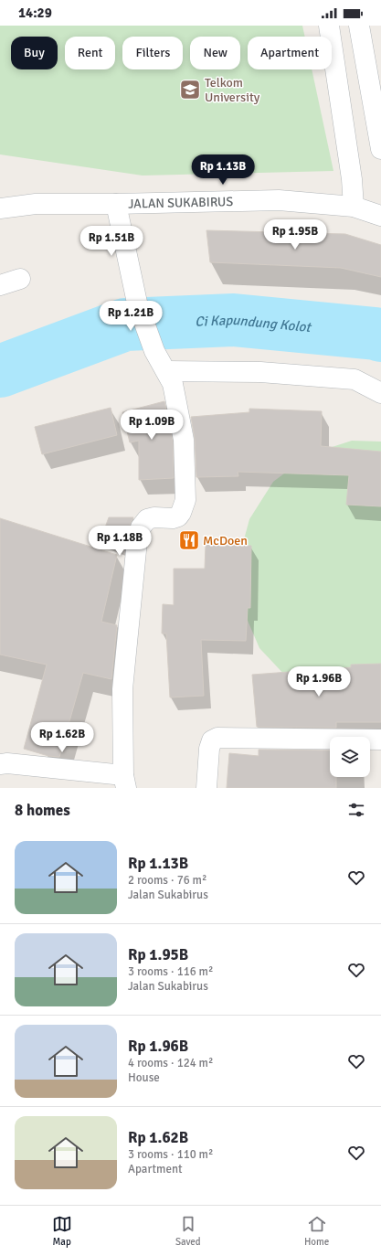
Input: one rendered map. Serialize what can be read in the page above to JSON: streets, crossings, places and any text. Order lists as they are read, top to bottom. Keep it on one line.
{"streets":{"street":["JALAN SUKABIRUS"]},"water":["Ci Kapundung Kolot"],"places":{"school or university":["Telkom University"],"restaurant":["McDoen"]},"page":{"status":"14:29","chip":["Buy","Rent","Filters","New","Apartment"],"price":["Rp 1.13B","Rp 1.95B","Rp 1.51B","Rp 1.21B","Rp 1.09B","Rp 1.18B","Rp 1.96B","Rp 1.62B"],"heading":"8 homes","list":[{"name":"Rp 1.13B","note":"2 rooms · 76 m² · Jalan Sukabirus"},{"name":"Rp 1.95B","note":"3 rooms · 116 m² · Jalan Sukabirus"},{"name":"Rp 1.96B","note":"4 rooms · 124 m² · House"},{"name":"Rp 1.62B","note":"3 rooms · 110 m² · Apartment"}],"tabs":["Map","Saved","Home"]}}
